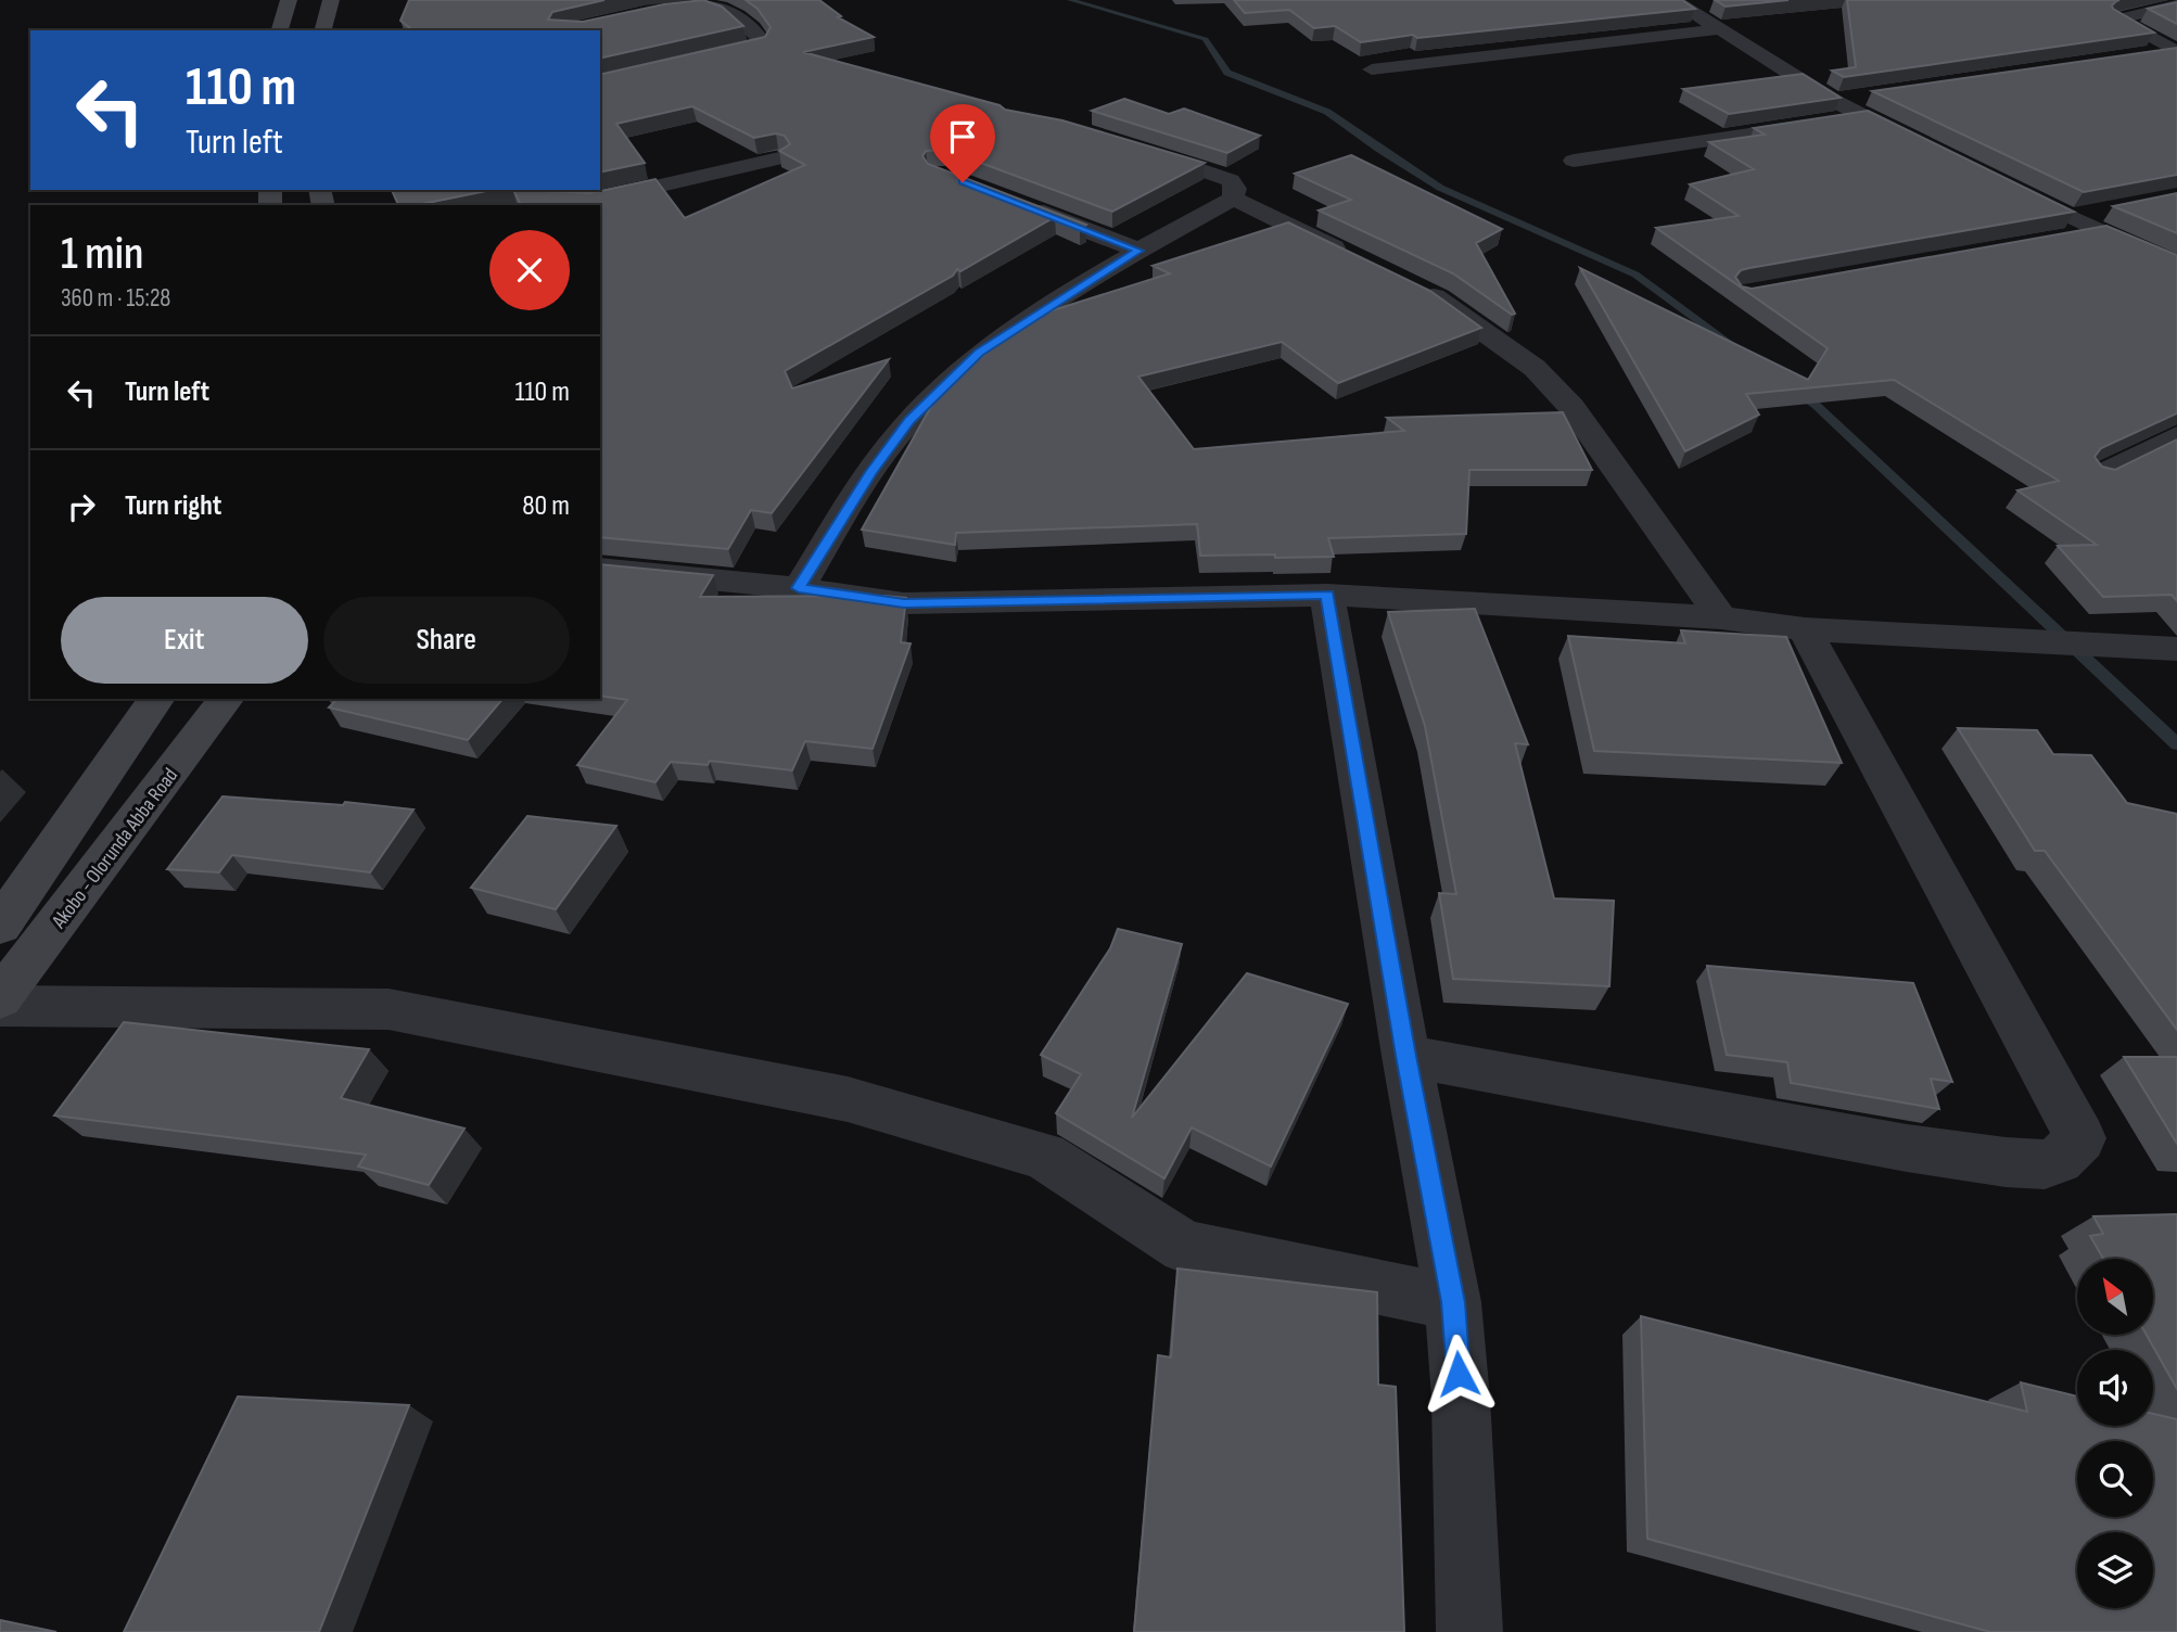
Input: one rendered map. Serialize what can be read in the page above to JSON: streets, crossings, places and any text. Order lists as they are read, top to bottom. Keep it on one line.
{"streets":{"main road":["Akobo - Olorunda Abba Road"]},"north":"top left","page":{"turn":["110 m","Turn left"],"heading":["1 min","360 m · 15:28"],"list":[{"name":"Turn left","value":"110 m"},{"name":"Turn right","value":"80 m"}],"buttons":["Exit","Share"]}}
